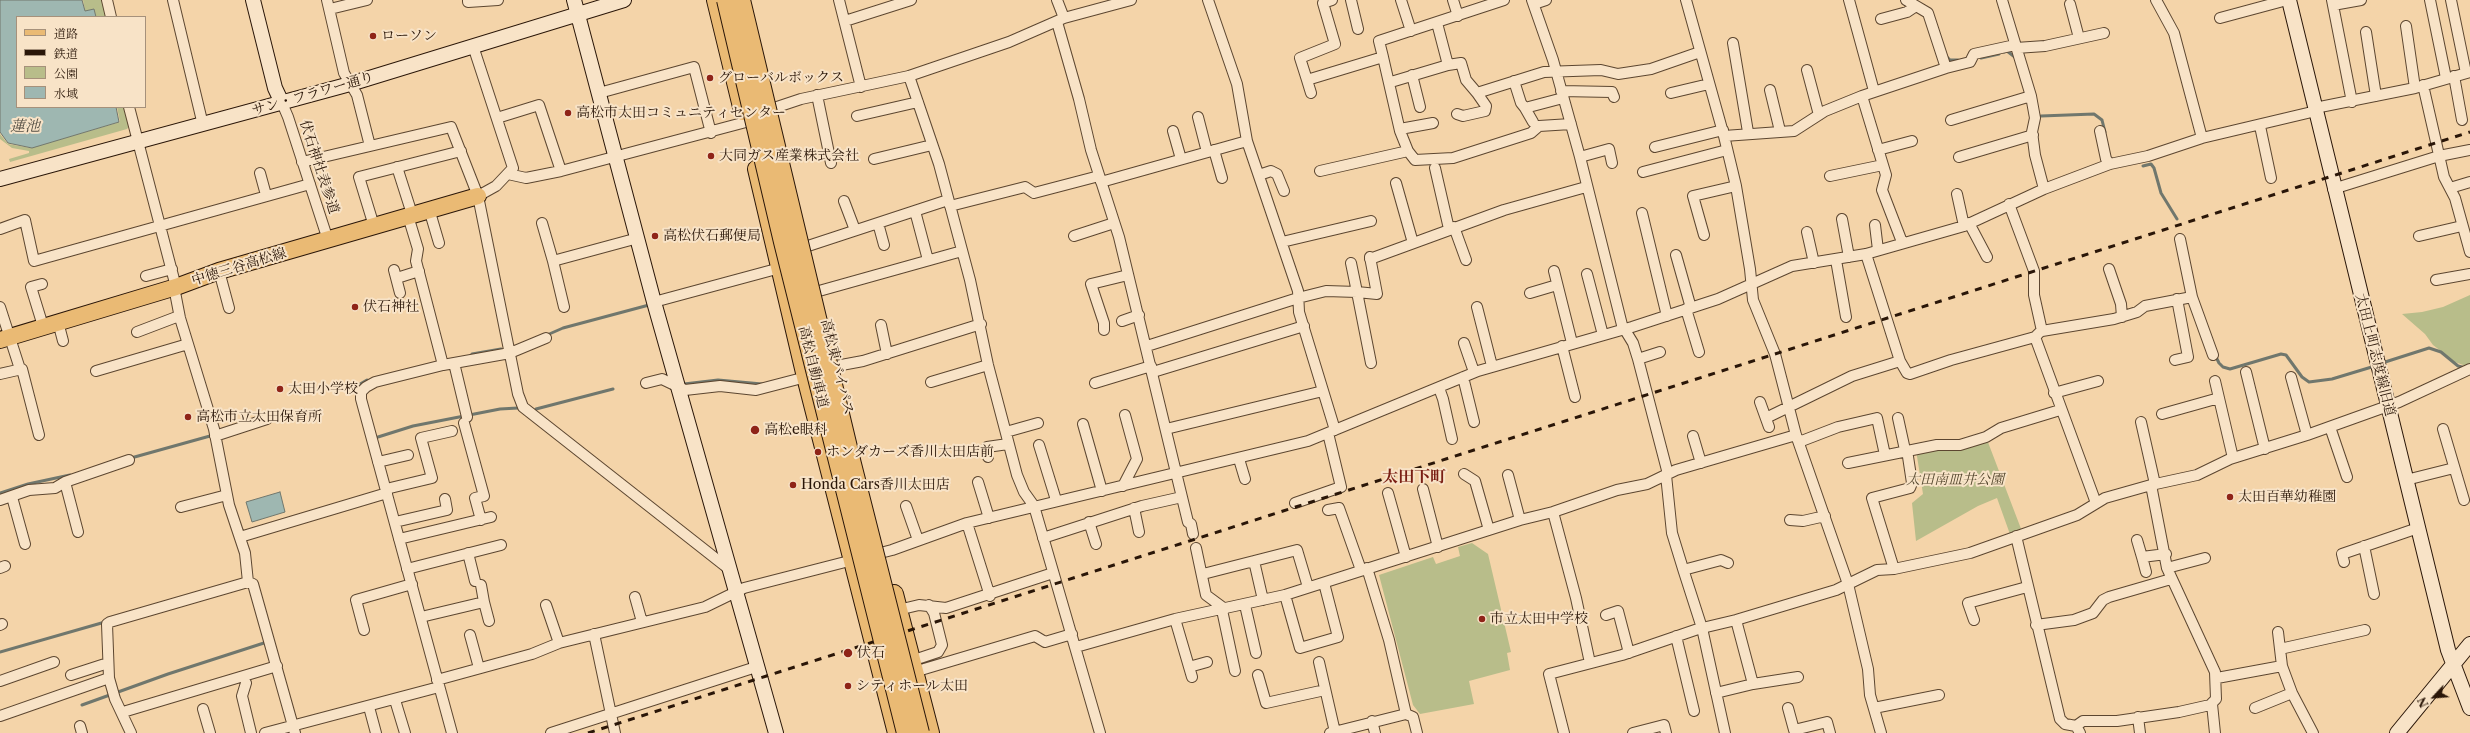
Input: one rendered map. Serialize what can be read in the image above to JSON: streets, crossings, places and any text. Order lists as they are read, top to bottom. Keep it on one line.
{"streets":{"highway":["高松自動車道","高松東バイパス"],"main road":["中徳三谷高松線"],"street":["サン・フラワー通り","伏石神社表参道","太田上町志度線旧道"]},"crossings":[["サン・フラワー通り","伏石神社表参道"],["伏石神社表参道","中徳三谷高松線"]],"districts":["太田下町"],"water":["蓮池"],"parks":["太田南皿井公園"],"places":["ローソン","グローバルボックス","高松市太田コミュニティセンター","大同ガス産業株式会社","高松伏石郵便局","伏石神社","太田小学校","高松市立太田保育所","高松e眼科","ホンダカーズ香川太田店前","Honda Cars香川太田店","太田百華幼稚園","市立太田中学校","伏石","シティホール太田"],"legend":["道路","鉄道","公園","水域"],"north":"bottom left"}
